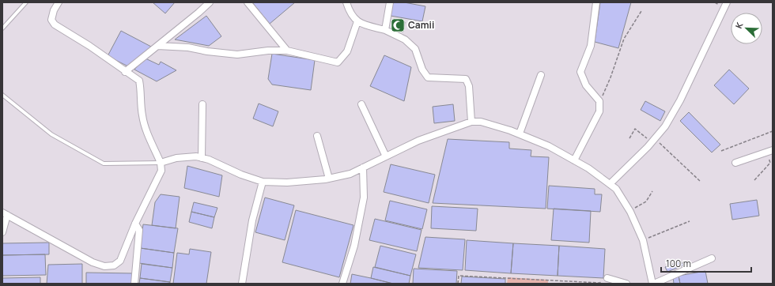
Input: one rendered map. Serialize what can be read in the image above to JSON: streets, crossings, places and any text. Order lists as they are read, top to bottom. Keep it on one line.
{"places":{"mosque":["Camii"]},"scale_bar":"100 m","north":"top left"}
